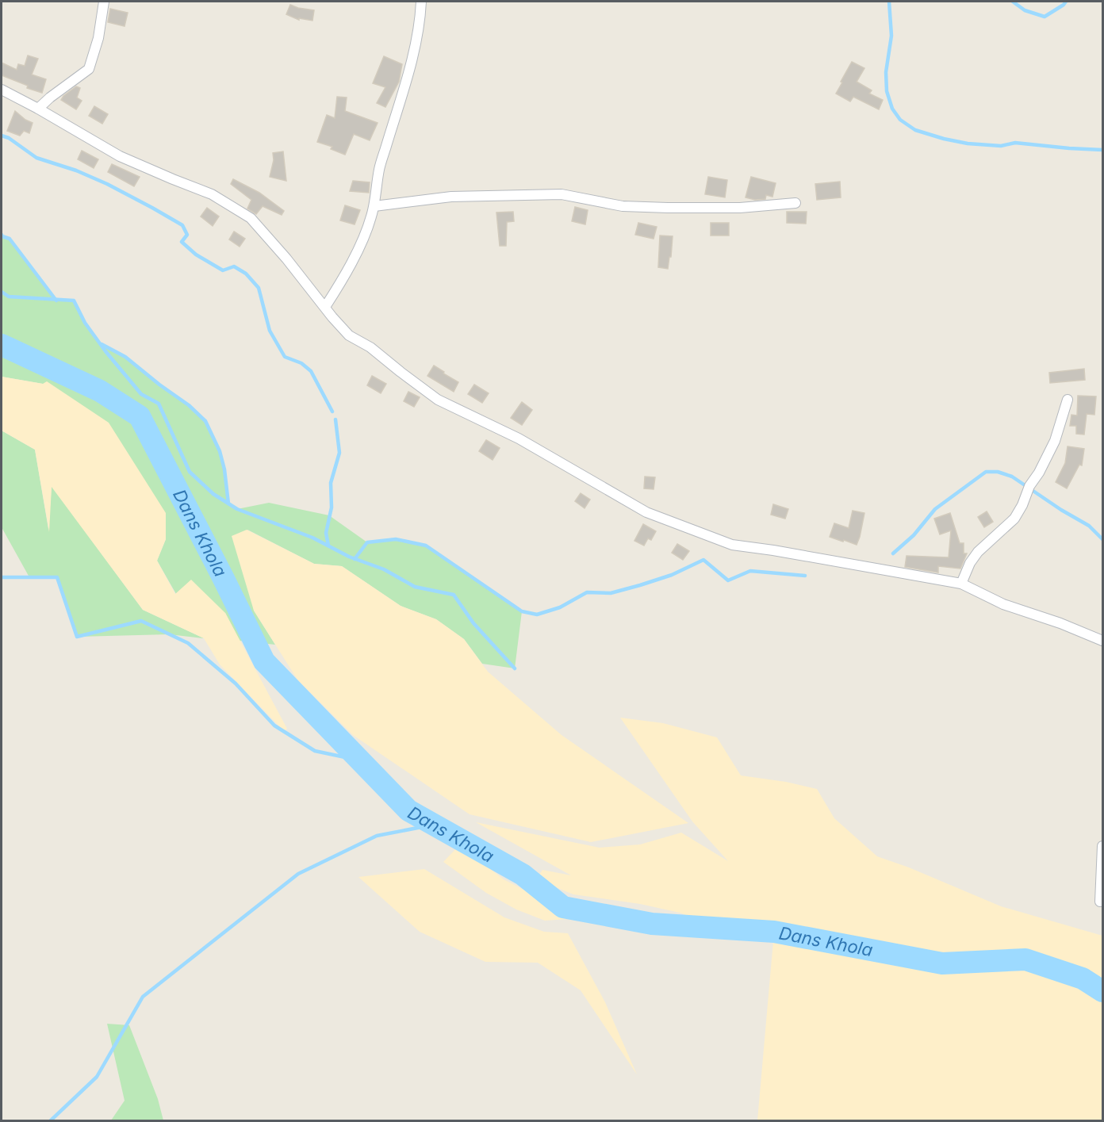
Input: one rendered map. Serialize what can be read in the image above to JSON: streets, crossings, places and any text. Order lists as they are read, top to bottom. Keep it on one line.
{"water":["Dans Khola"]}
